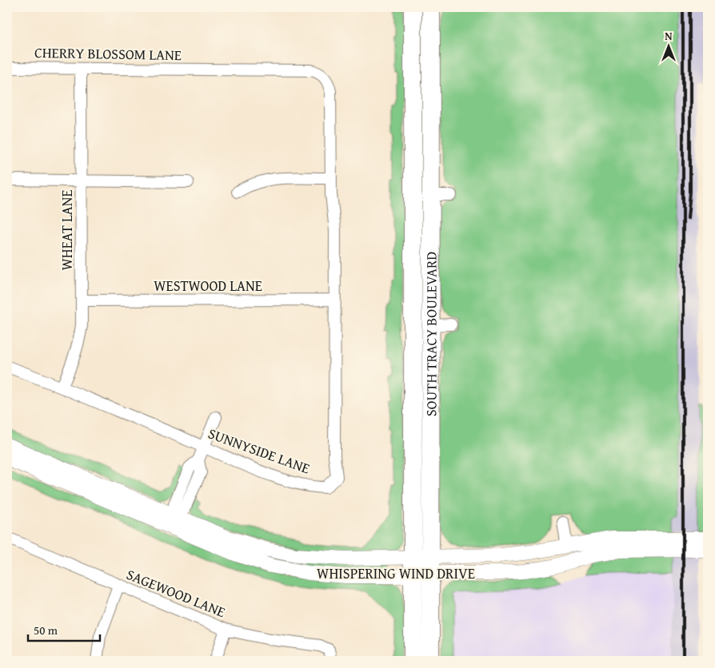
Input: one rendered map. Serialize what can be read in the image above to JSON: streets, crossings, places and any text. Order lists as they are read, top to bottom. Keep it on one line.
{"streets":{"main road":["SOUTH TRACY BOULEVARD"],"street":["CHERRY BLOSSOM LANE","WHEAT LANE","WESTWOOD LANE","SUNNYSIDE LANE","WHISPERING WIND DRIVE","SAGEWOOD LANE"]},"crossings":[["CHERRY BLOSSOM LANE","WHEAT LANE"],["CHERRY BLOSSOM LANE","SUNNYSIDE LANE"],["WHEAT LANE","WESTWOOD LANE"],["WHEAT LANE","SUNNYSIDE LANE"],["WESTWOOD LANE","SUNNYSIDE LANE"],["SOUTH TRACY BOULEVARD","WHISPERING WIND DRIVE"]],"scale_bar":"50 m","north":"top"}
